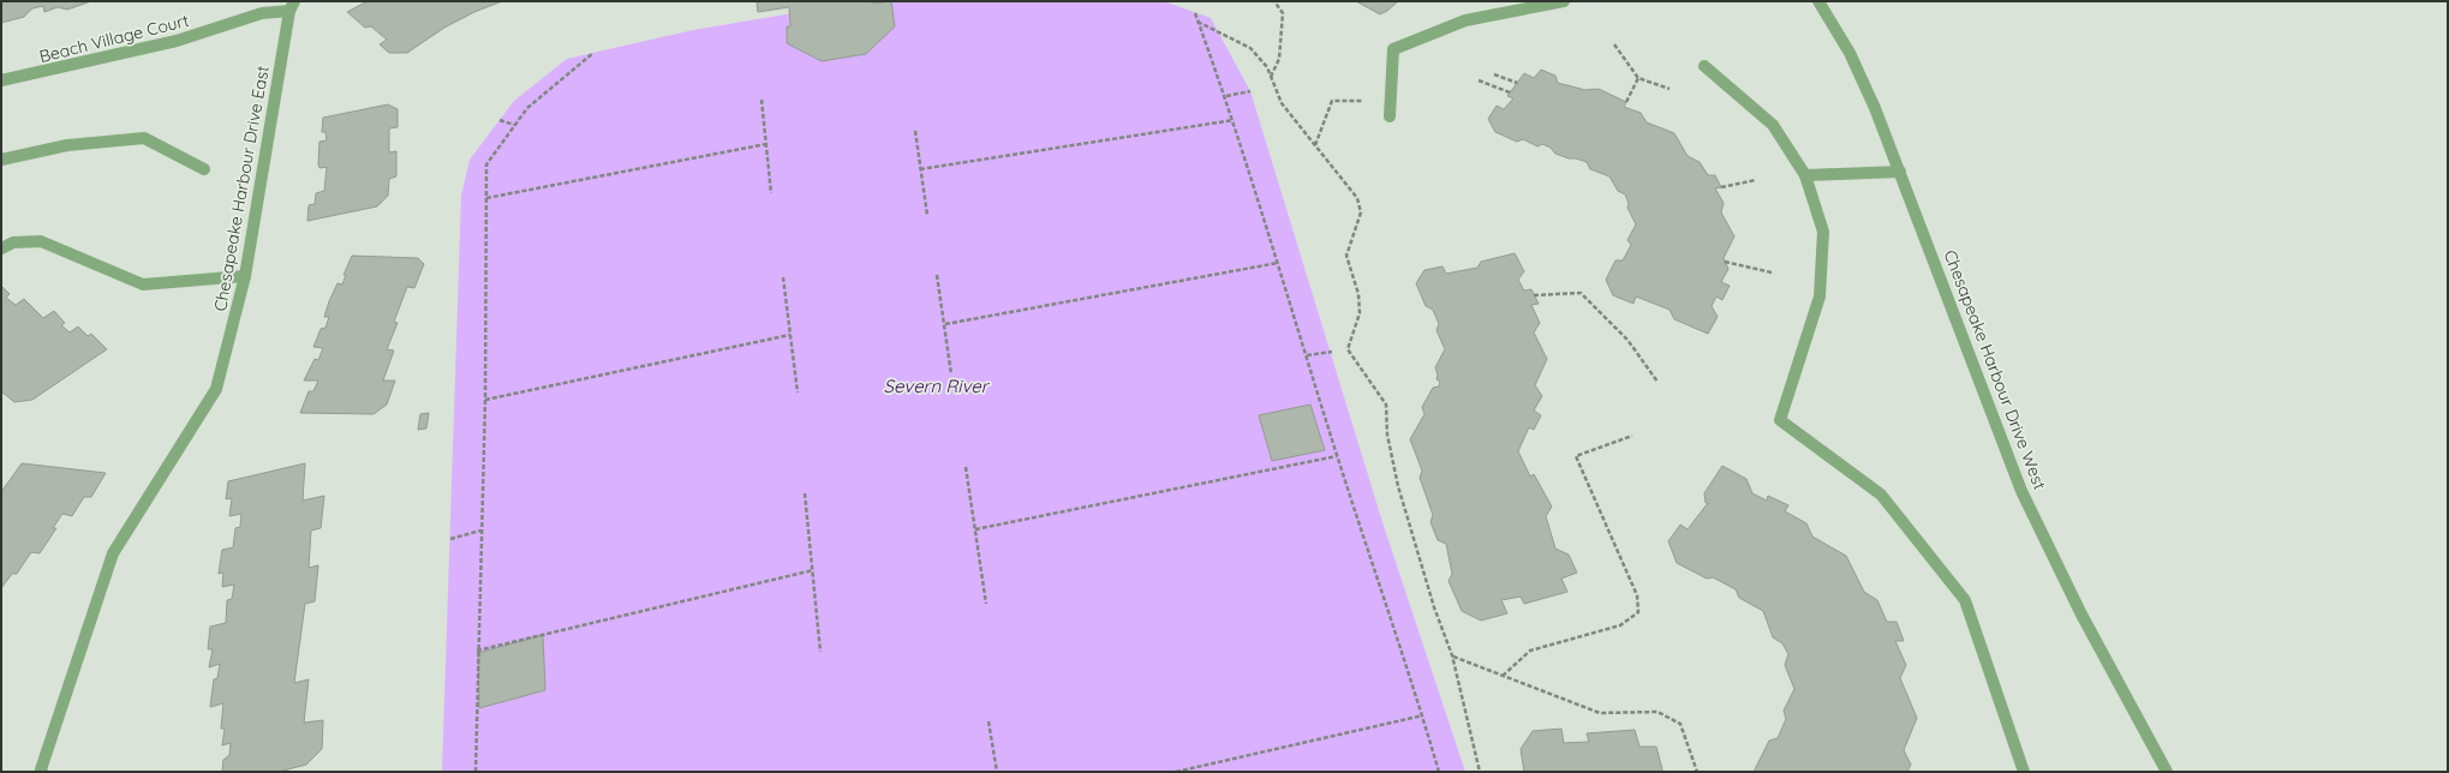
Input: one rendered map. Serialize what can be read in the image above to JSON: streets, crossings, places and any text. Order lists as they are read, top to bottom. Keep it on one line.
{"streets":{"street":["Beach Village Court","Chesapeake Harbour Drive East","Chesapeake Harbour Drive West"]},"crossings":[["Beach Village Court","Chesapeake Harbour Drive East"]],"water":["Severn River"]}
